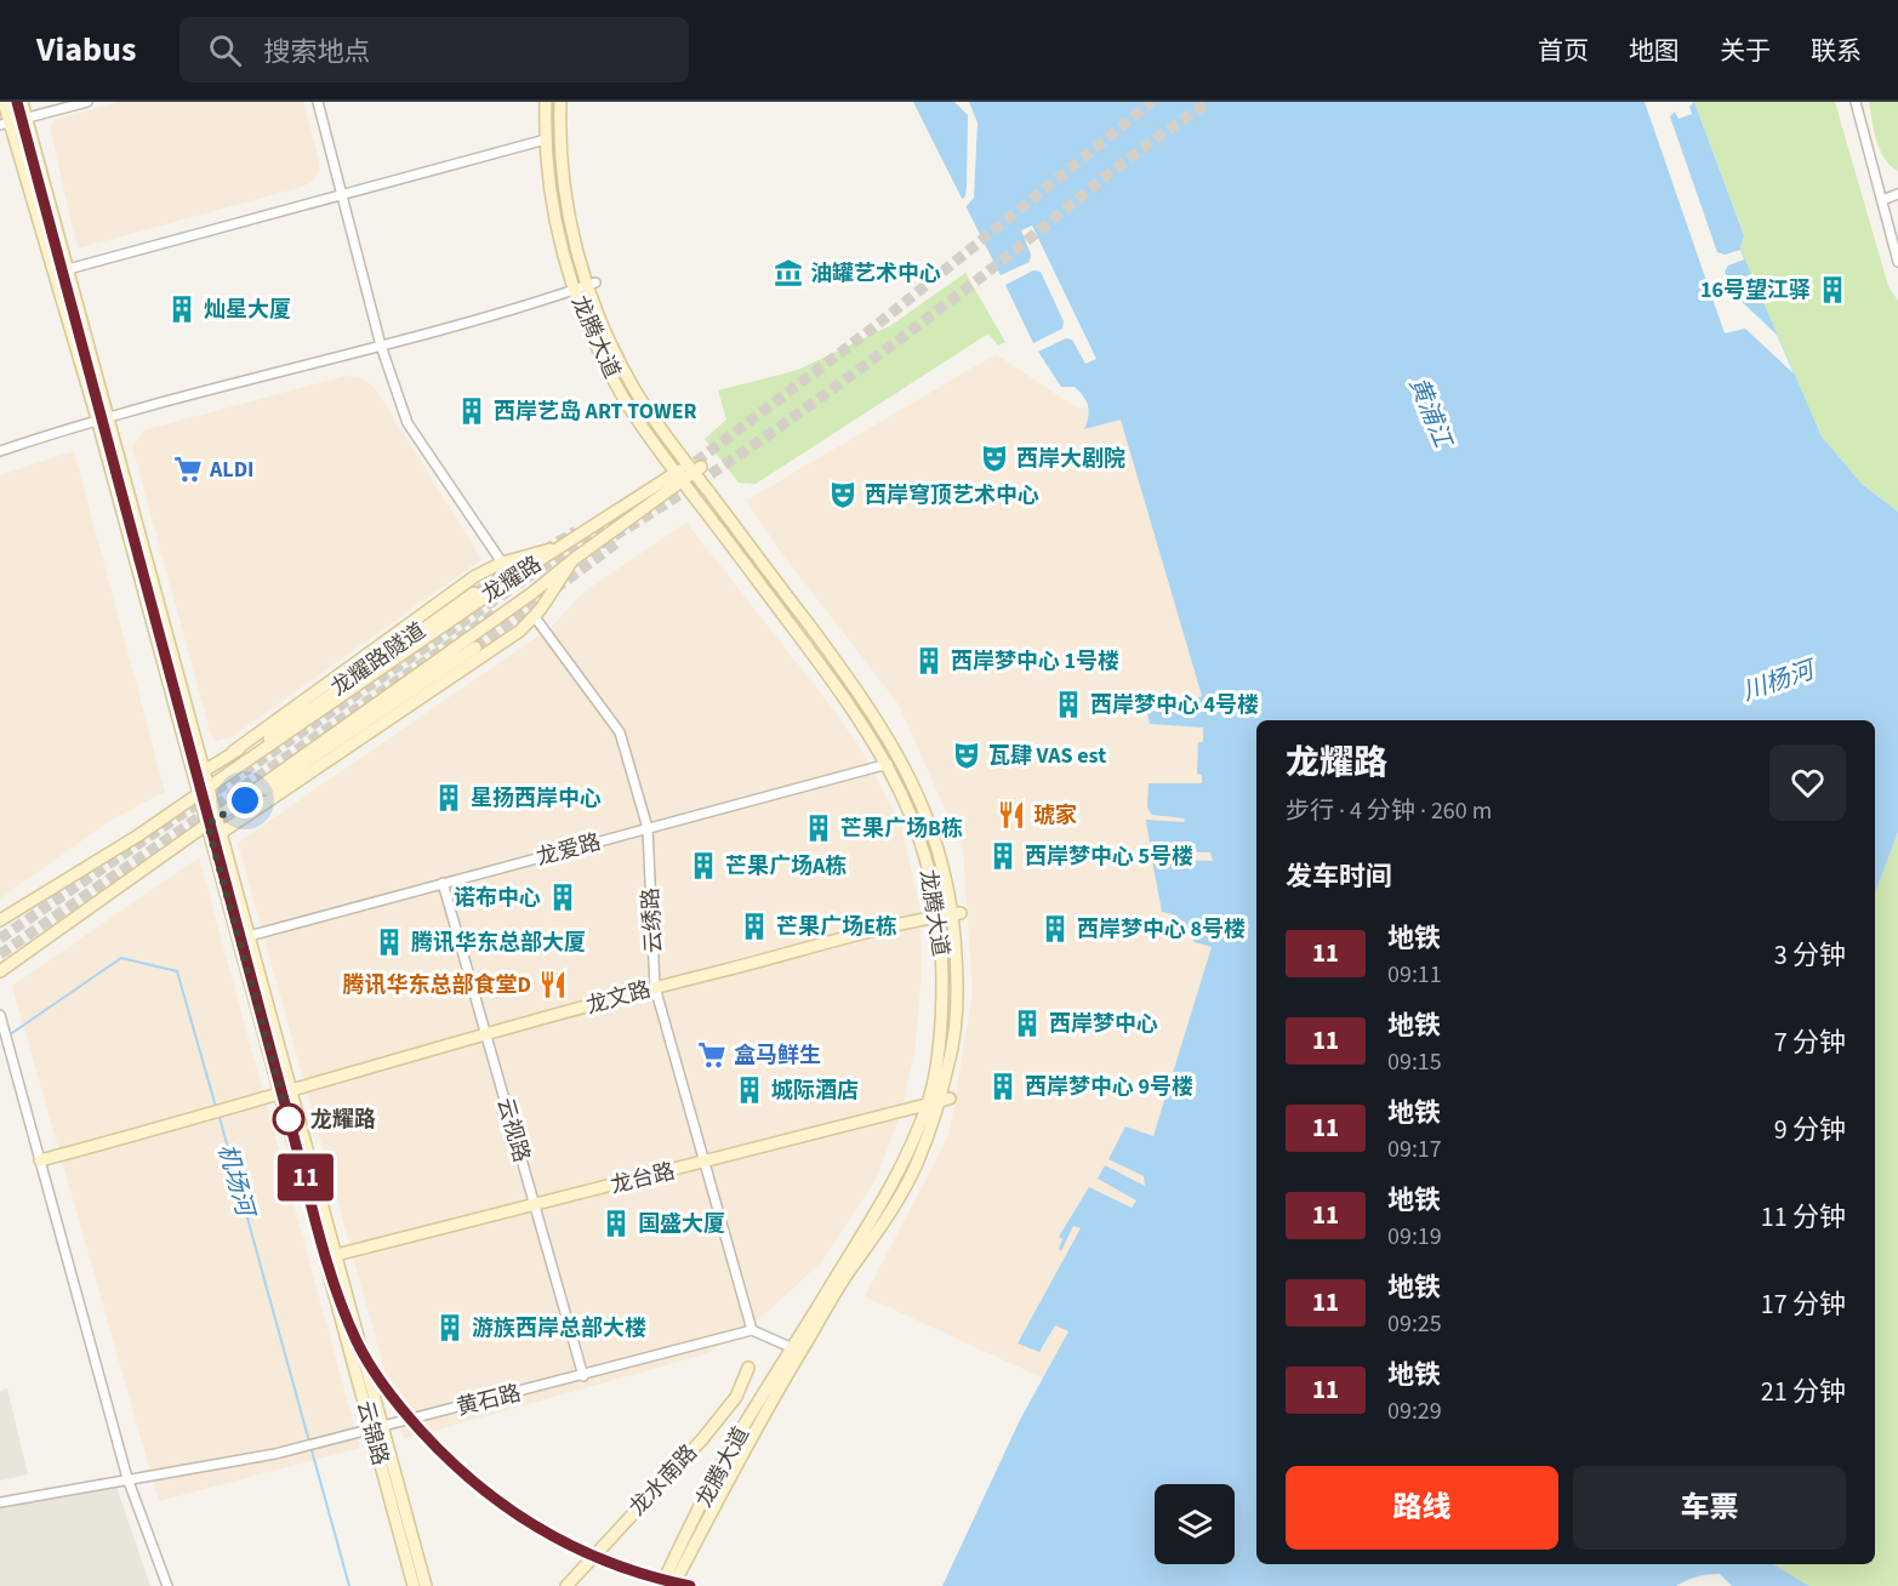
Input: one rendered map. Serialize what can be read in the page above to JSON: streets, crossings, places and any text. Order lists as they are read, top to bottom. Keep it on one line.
{"streets":{"main road":["龙腾大道","龙耀路","龙耀路隧道","龙文路","龙台路","云锦路","龙水南路"],"street":["龙爱路","云绣路","云视路","黄石路"]},"crossings":[["龙腾大道","龙耀路"],["龙腾大道","龙爱路"],["龙腾大道","龙文路"],["龙腾大道","龙台路"],["龙耀路","龙耀路隧道"],["龙耀路","云绣路"],["龙耀路","云锦路"],["龙耀路隧道","云锦路"],["龙爱路","云绣路"],["龙爱路","云视路"],["龙爱路","云锦路"],["云绣路","龙文路"],["云绣路","龙台路"],["云绣路","黄石路"],["龙文路","云视路"],["龙文路","云锦路"],["云视路","龙台路"],["云视路","黄石路"],["龙台路","云锦路"],["黄石路","云锦路"]],"water":["黄浦江","川杨河","机场河"],"places":{"museum":["油罐艺术中心"],"building":["16号望江驿","灿星大厦","西岸艺岛 ART TOWER","西岸梦中心 1号楼","西岸梦中心 4号楼","星扬西岸中心","芒果广场B栋","西岸梦中心 5号楼","芒果广场A栋","诺布中心","芒果广场E栋","西岸梦中心 8号楼","腾讯华东总部大厦","西岸梦中心","西岸梦中心 9号楼","城际酒店","国盛大厦","游族西岸总部大楼"],"theatre":["西岸大剧院","西岸穹顶艺术中心","瓦肆 VAS est"],"supermarket":["ALDI","盒马鲜生"],"restaurant":["琥家","腾讯华东总部食堂D"],"other":["龙耀路"]},"lines":["metro line 11"],"page":{"header":"Viabus","search":"搜索地点","nav":["首页","地图","关于","联系"],"on_map":"11","heading":[["龙耀路","步行 · 4 分钟 · 260 m"],"发车时间"],"list":[{"mark":"11","name":"地铁","note":"09:11","value":"3 分钟"},{"mark":"11","name":"地铁","note":"09:15","value":"7 分钟"},{"mark":"11","name":"地铁","note":"09:17","value":"9 分钟"},{"mark":"11","name":"地铁","note":"09:19","value":"11 分钟"},{"mark":"11","name":"地铁","note":"09:25","value":"17 分钟"},{"mark":"11","name":"地铁","note":"09:29","value":"21 分钟"}],"buttons":["路线","车票"]}}
